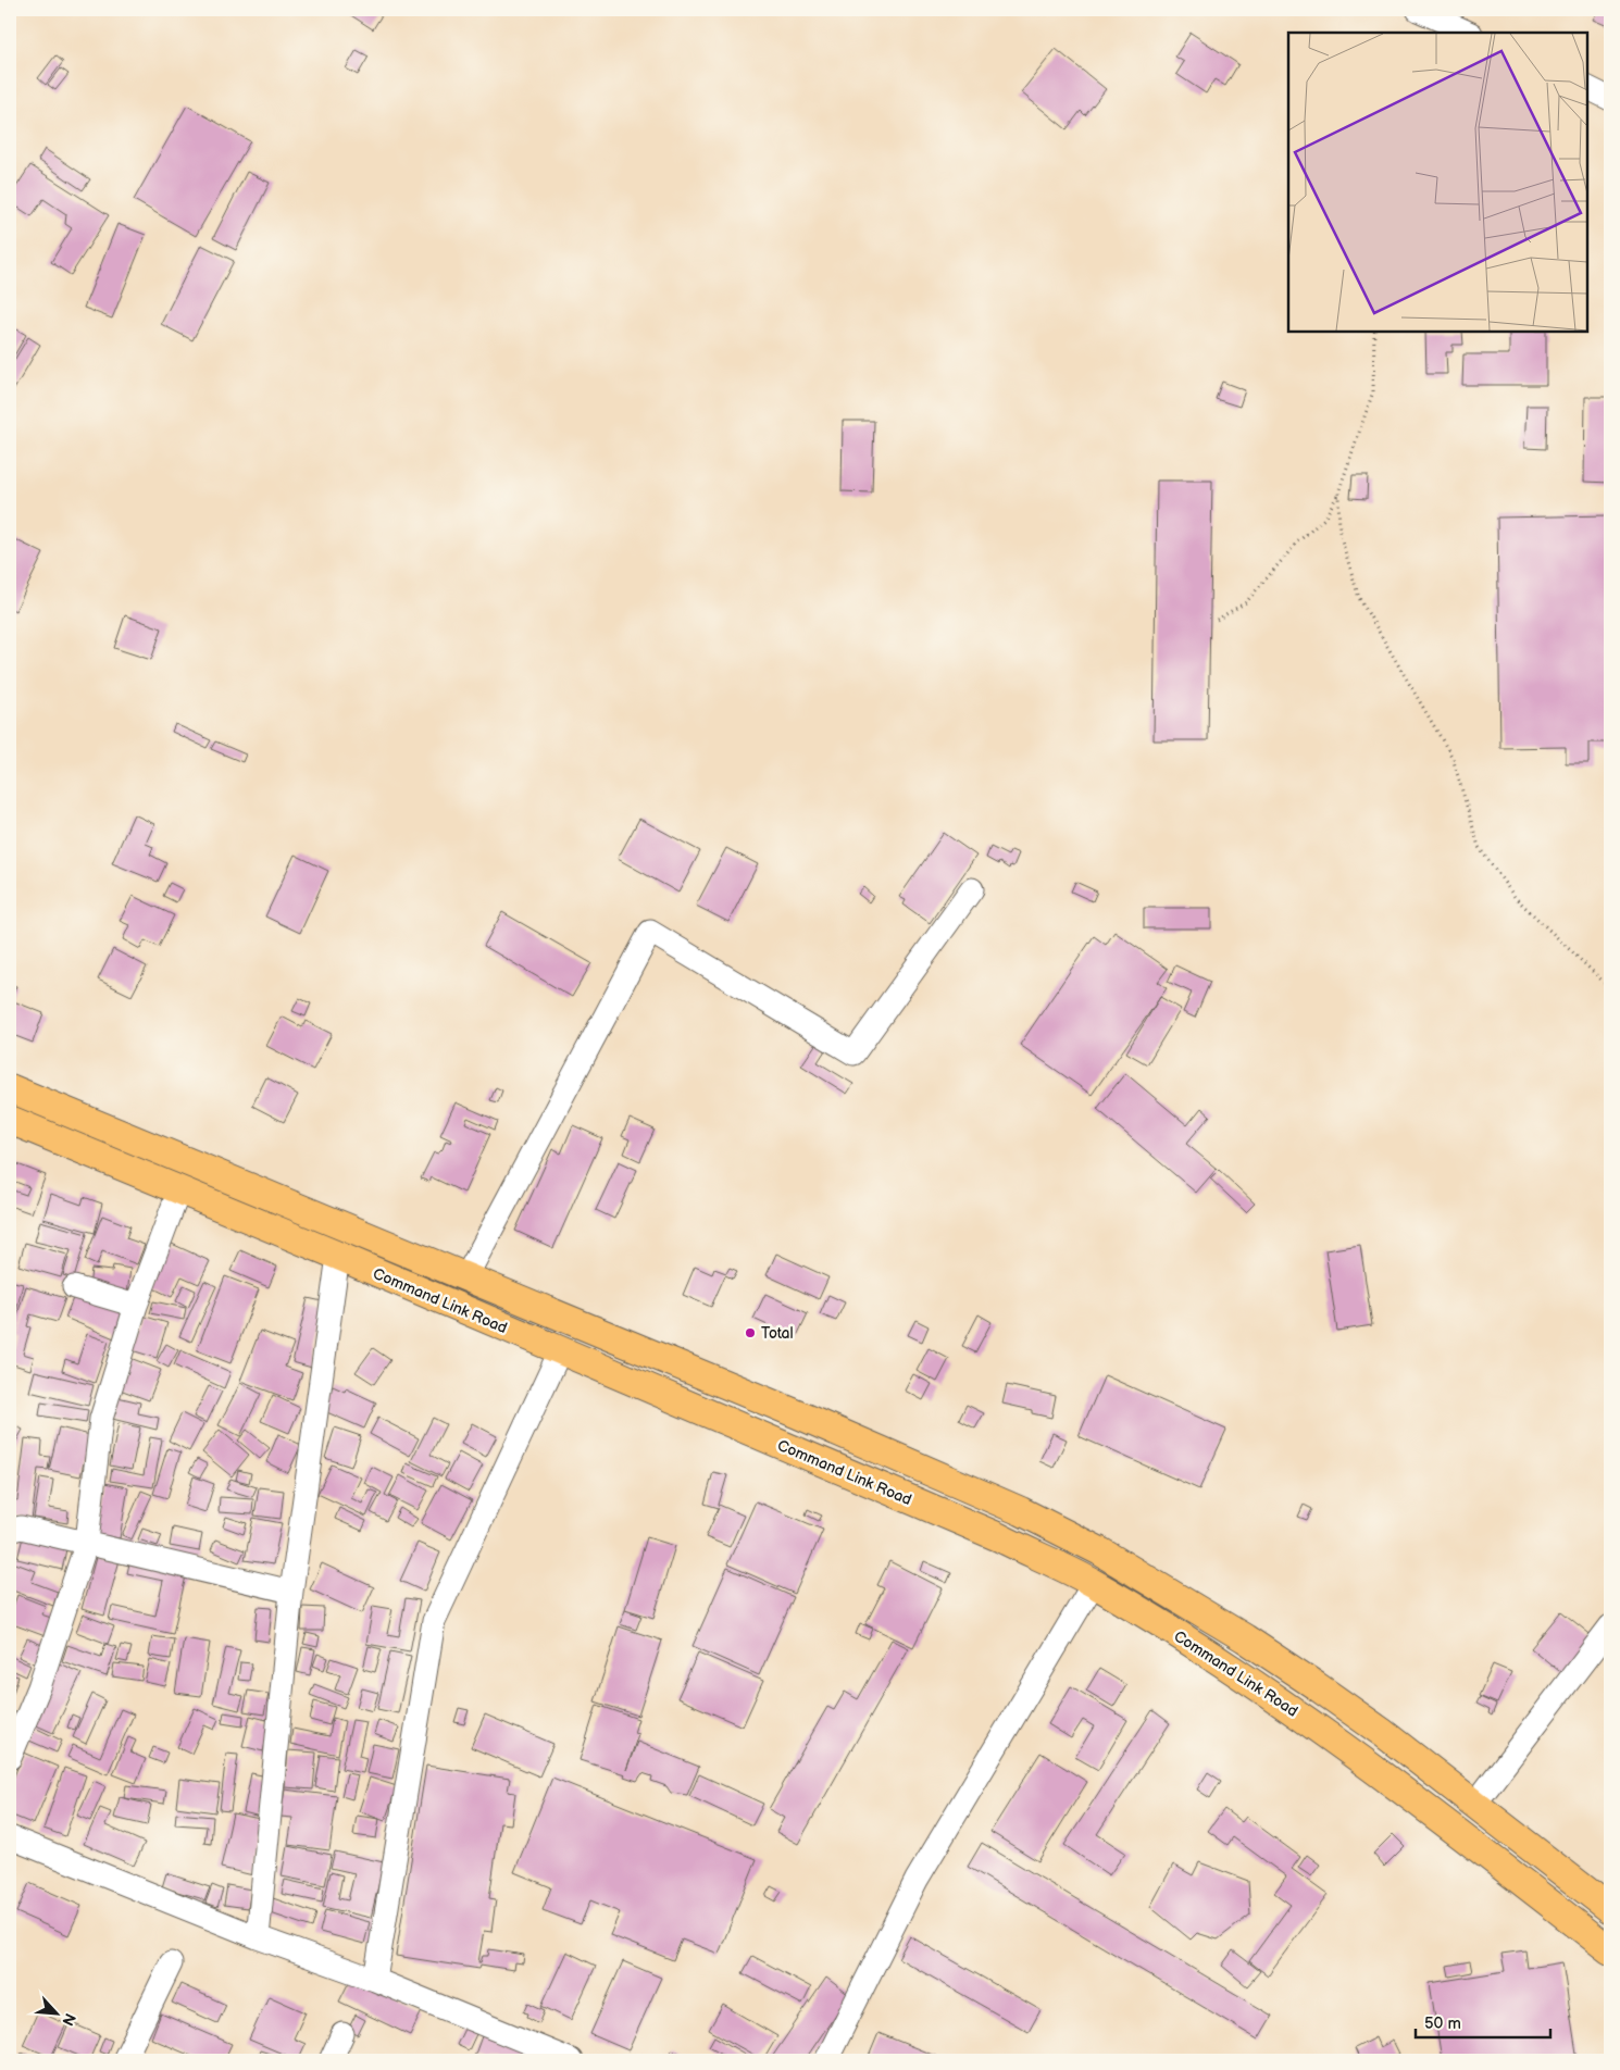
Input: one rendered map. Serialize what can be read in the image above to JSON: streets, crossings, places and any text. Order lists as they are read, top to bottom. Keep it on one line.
{"streets":{"main road":["Command Link Road"]},"places":["Total"],"scale_bar":"50 m","north":"bottom right"}
